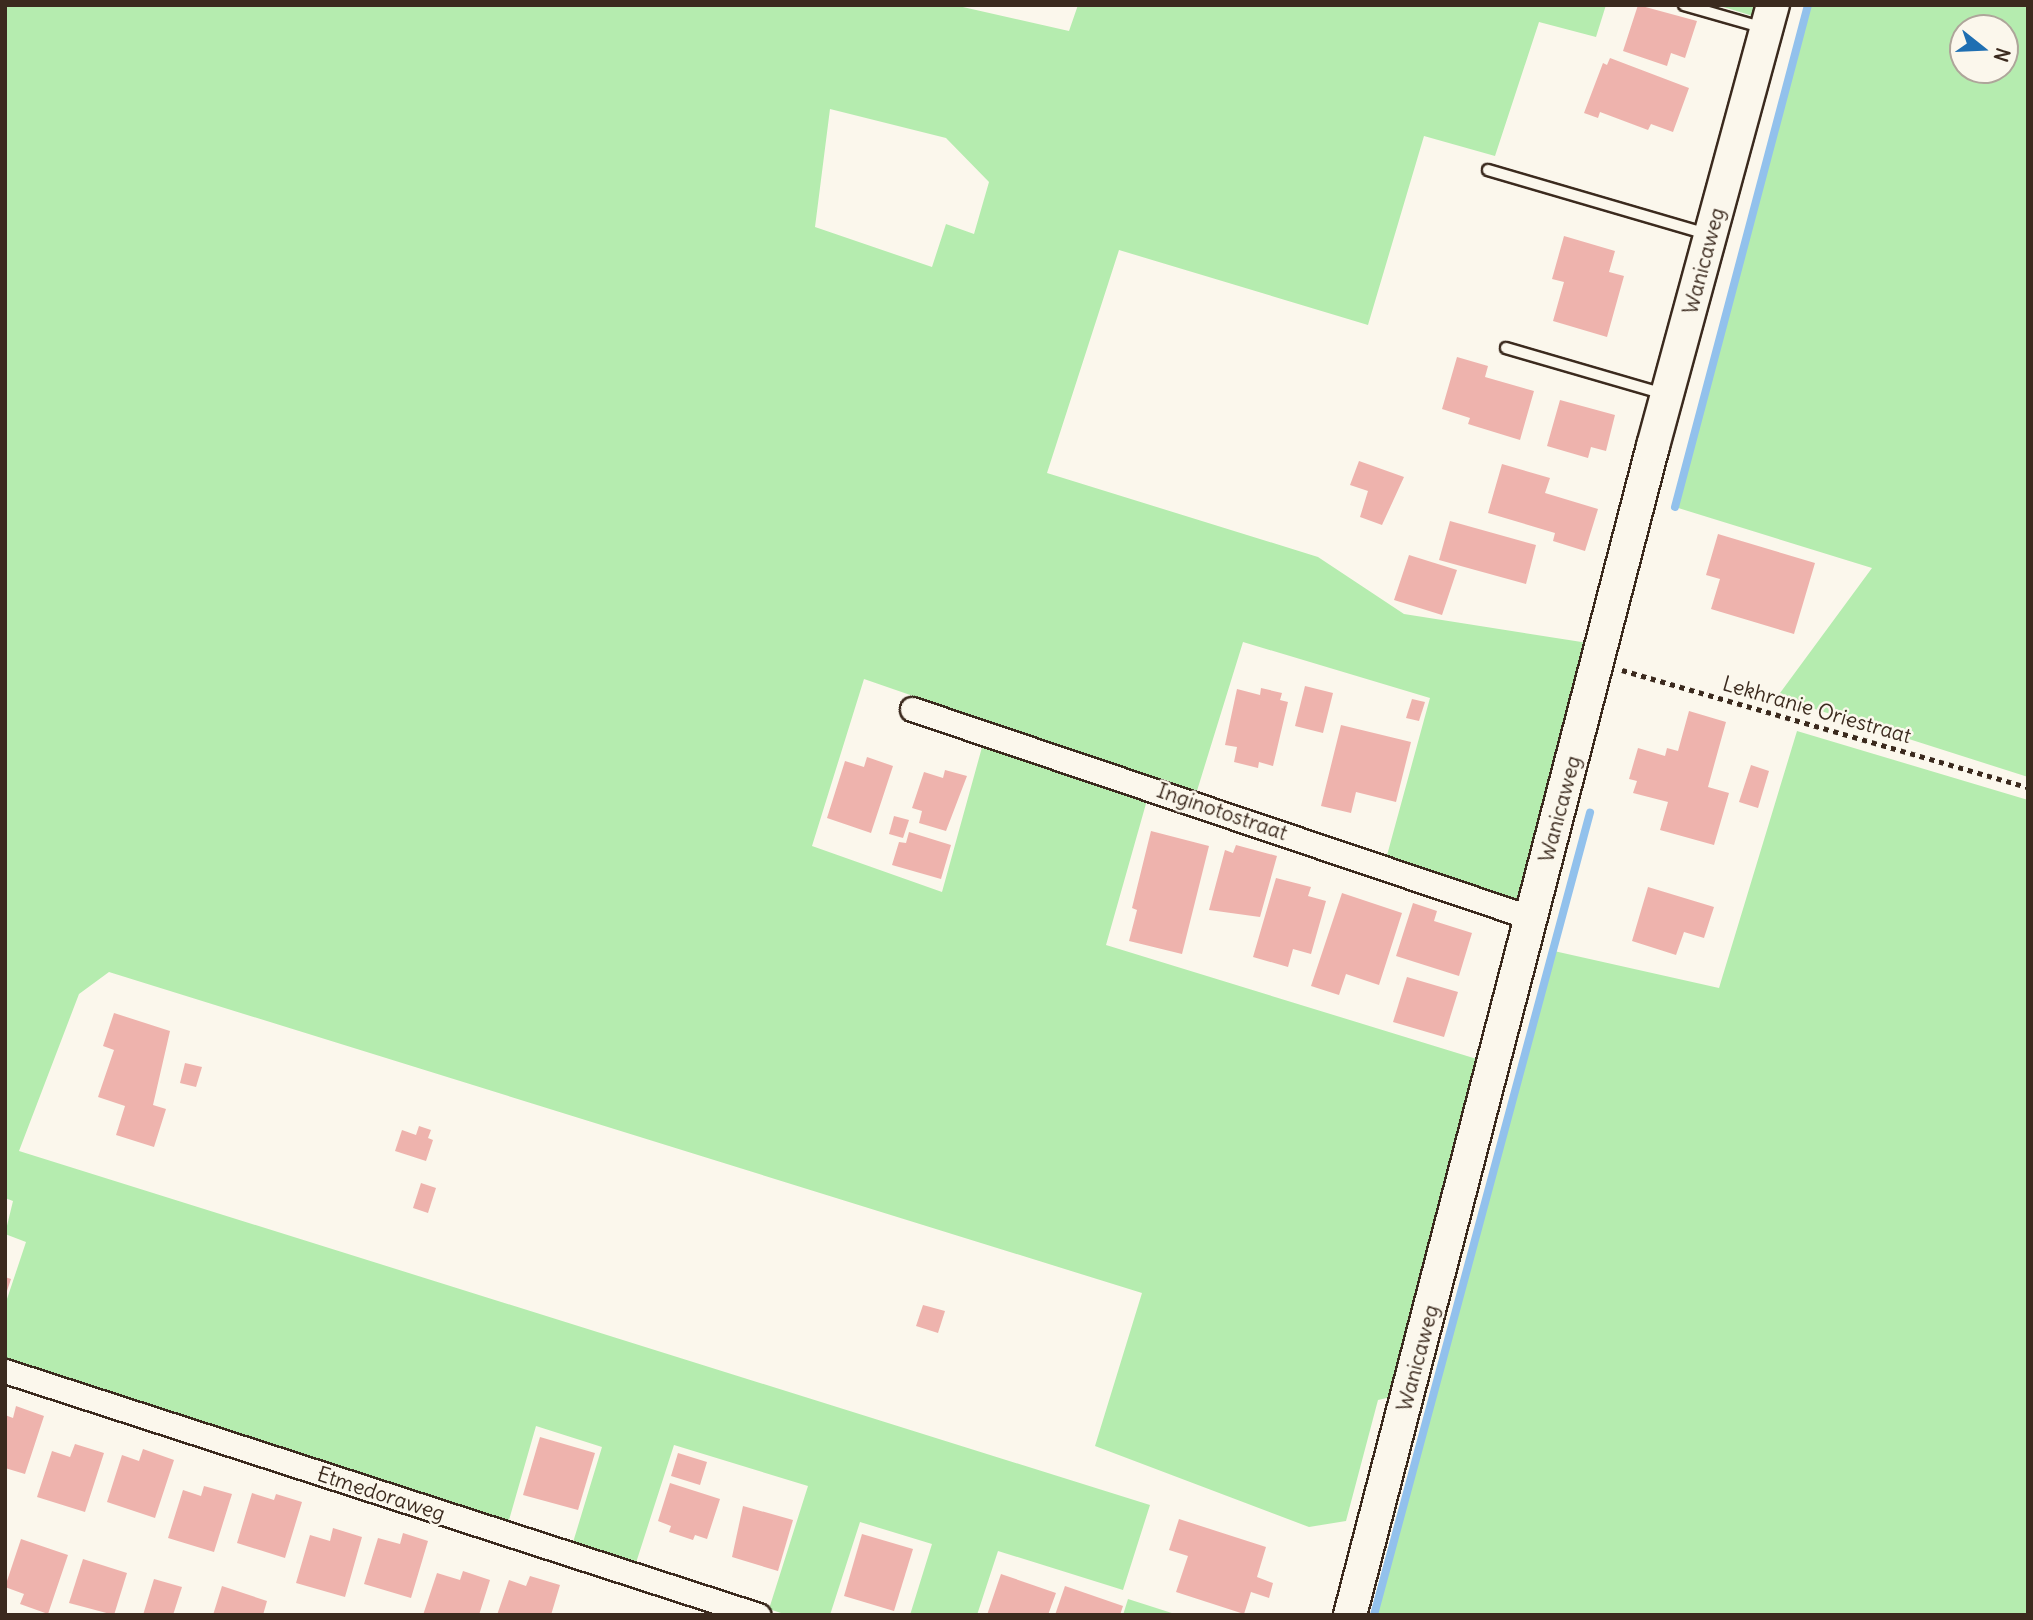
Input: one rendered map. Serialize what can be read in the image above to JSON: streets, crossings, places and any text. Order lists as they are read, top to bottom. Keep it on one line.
{"streets":{"street":["Wanicaweg","Inginotostraat","Etmedoraweg"],"path":["Lekhranie Oriestraat"]},"crossings":[["Wanicaweg","Lekhranie Oriestraat"],["Wanicaweg","Inginotostraat"]],"north":"right"}
